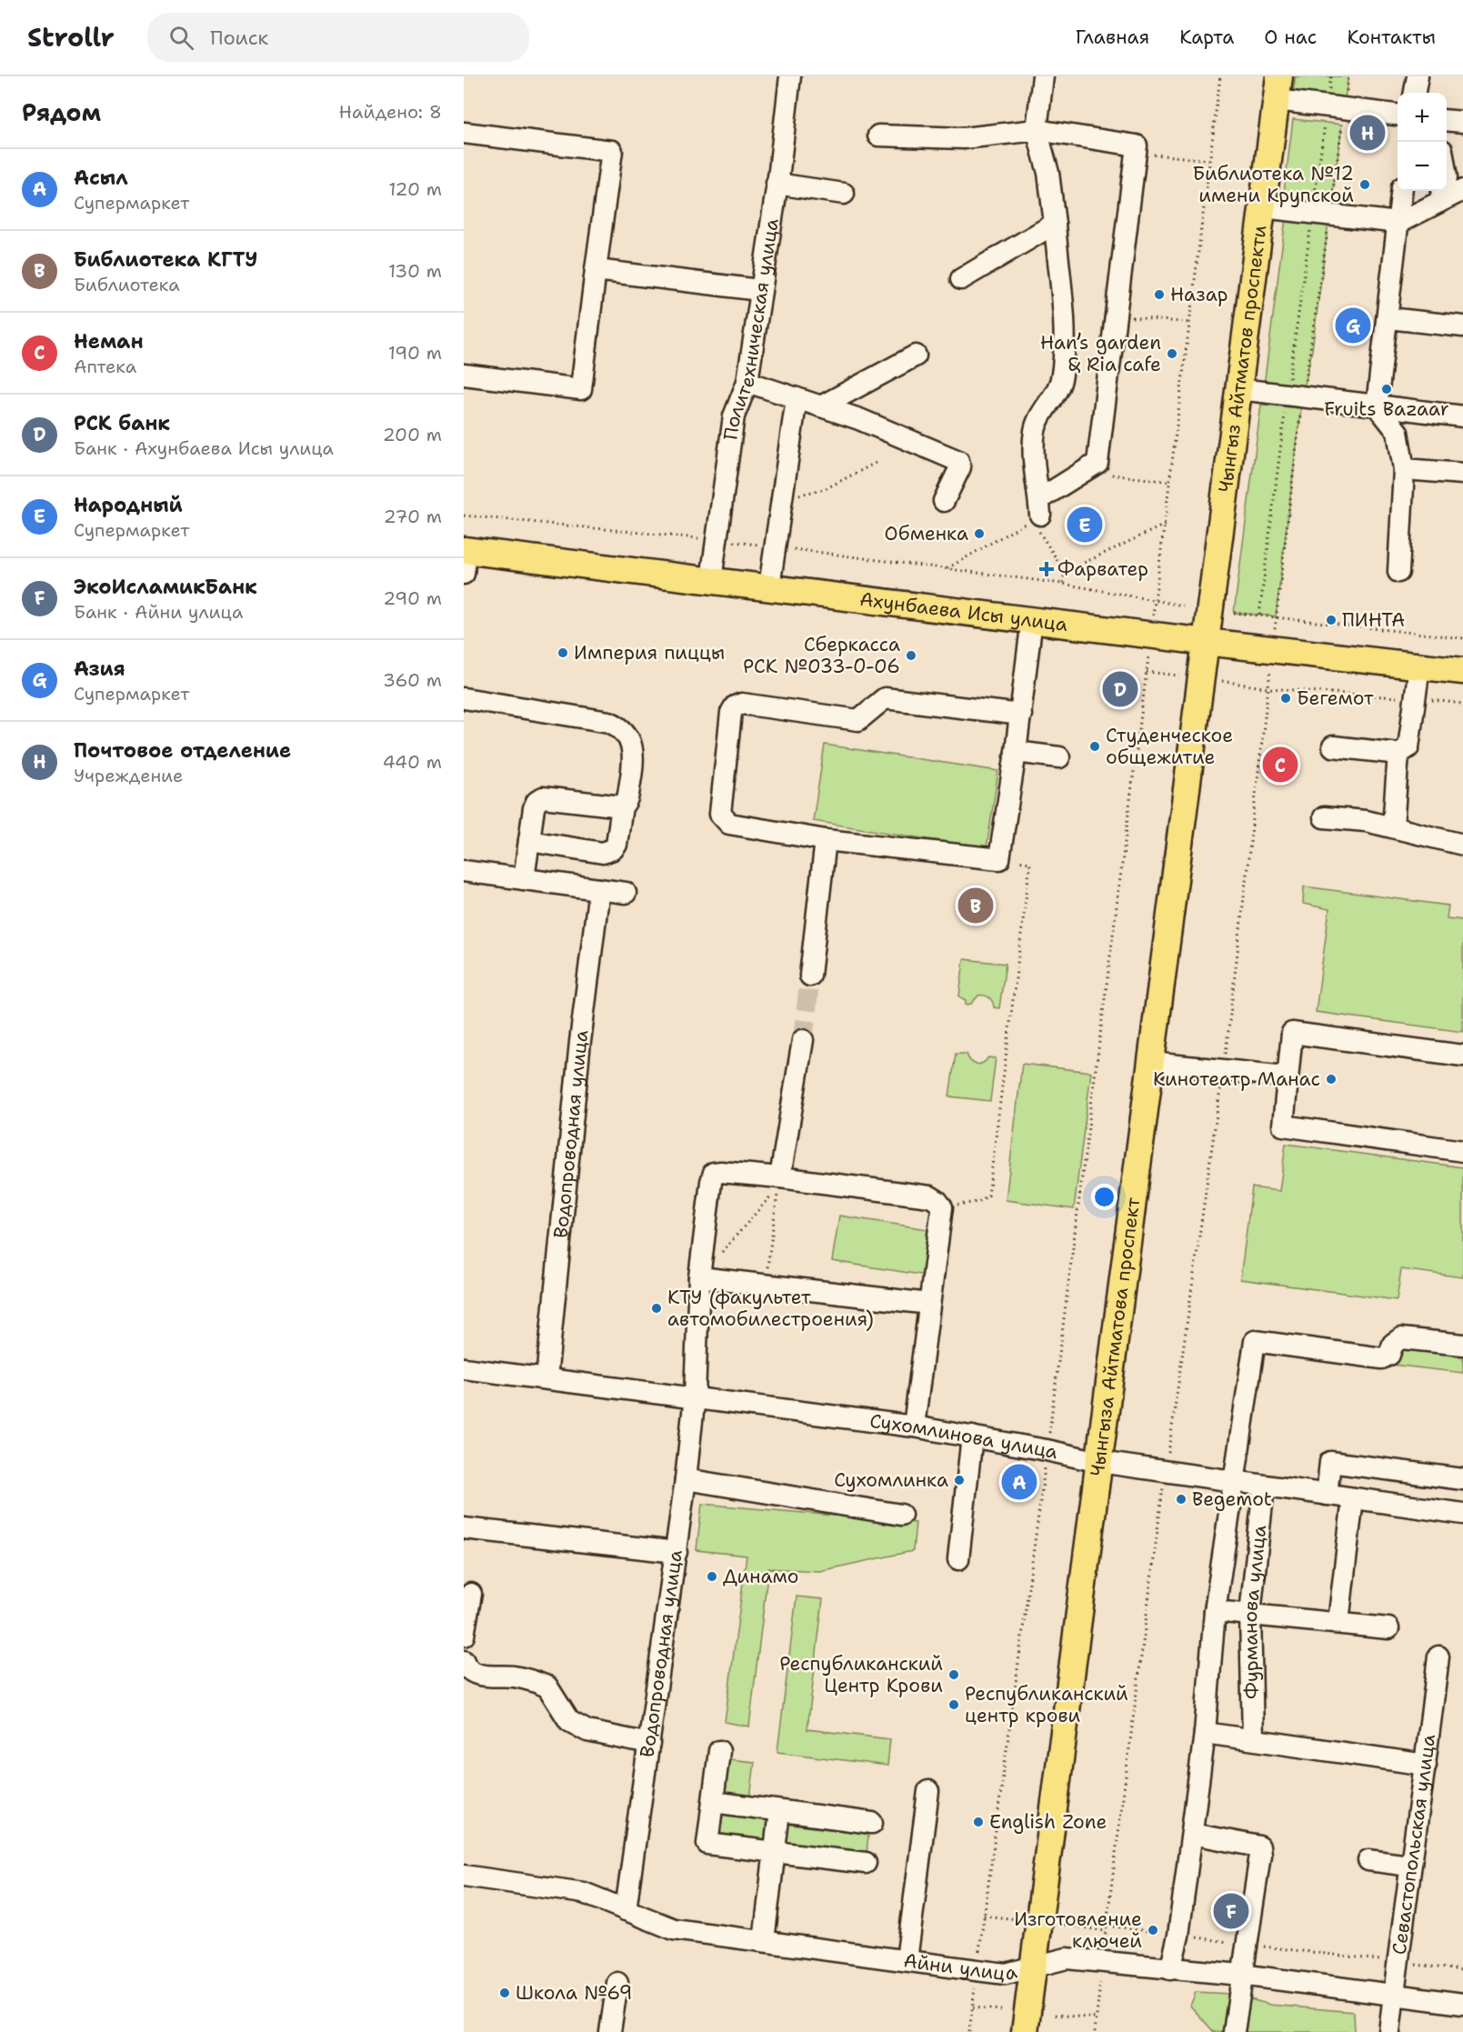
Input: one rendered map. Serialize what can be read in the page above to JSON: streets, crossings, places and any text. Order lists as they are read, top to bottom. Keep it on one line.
{"streets":{"main road":["Чынгыз Айтматов проспекти","Ахунбаева Исы улица","Чынгыза Айтматова проспект"],"street":["Политехническая улица","Водопроводная улица","Сухомлинова улица","Фурманова улица","Севастопольская улица","Айни улица"]},"crossings":[["Политехническая улица","Ахунбаева Исы улица"],["Чынгыз Айтматов проспекти","Ахунбаева Исы улица"],["Чынгыз Айтматов проспекти","Чынгыза Айтматова проспект"],["Ахунбаева Исы улица","Чынгыза Айтматова проспект"],["Водопроводная улица","Сухомлинова улица"],["Водопроводная улица","Айни улица"],["Чынгыза Айтматова проспект","Сухомлинова улица"],["Чынгыза Айтматова проспект","Айни улица"],["Сухомлинова улица","Фурманова улица"],["Севастопольская улица","Айни улица"]],"places":{"other":["Библиотека №12 имени Крупской","Назар","Han’s garden & Ria cafe","Fruits Bazaar","Обменка","ПИНТА","Империя пиццы","Сберкасса РСК №033-0-06","Бегемот","Студенческое общежитие","Кинотеатр Манас","КТУ (факультет автомобилестроения)","Сухомлинка","Begemot","Динамо","Республиканский Центр Крови","Республиканский центр крови","English Zone","Изготовление ключей","Школа №69"],"health":["Фарватер"]},"page":{"header":"Strollr","search":"Поиск","nav":["Главная","Карта","О нас","Контакты"],"heading":["Рядом","Найдено: 8"],"map_buttons":["+","−"],"pins":["H","G","E","D","C","B","A","F"],"list":[{"mark":"A","name":"Асыл","note":"Супермаркет","value":"120 m"},{"mark":"B","name":"Библиотека КГТУ","note":"Библиотека","value":"130 m"},{"mark":"C","name":"Неман","note":"Аптека","value":"190 m"},{"mark":"D","name":"РСК банк","note":"Банк · Ахунбаева Исы улица","value":"200 m"},{"mark":"E","name":"Народный","note":"Супермаркет","value":"270 m"},{"mark":"F","name":"ЭкоИсламикБанк","note":"Банк · Айни улица","value":"290 m"},{"mark":"G","name":"Азия","note":"Супермаркет","value":"360 m"},{"mark":"H","name":"Почтовое отделение","note":"Учреждение","value":"440 m"}]}}
